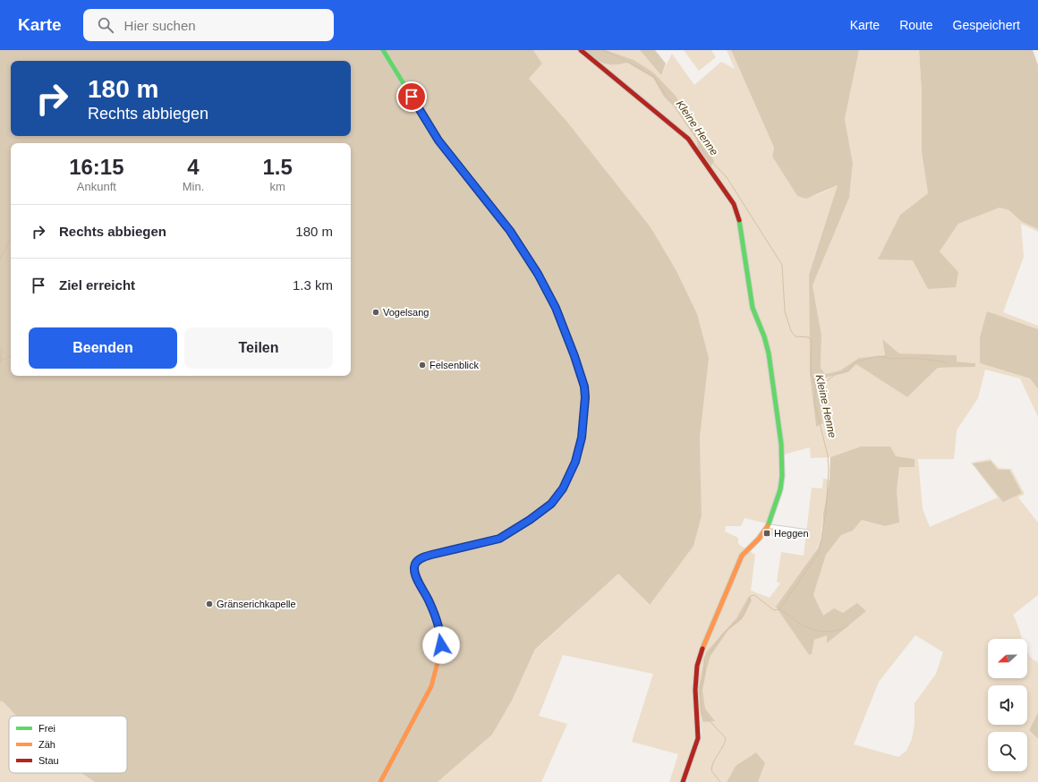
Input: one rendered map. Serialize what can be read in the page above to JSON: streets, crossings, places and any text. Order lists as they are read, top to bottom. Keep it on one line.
{"water":["Kleine Henne"],"places":{"other":["Vogelsang","Felsenblick","Gränserichkapelle"],"transit":["Heggen"]},"legend":["Frei","Zäh","Stau"],"north":"left","page":{"header":"Karte","search":"Hier suchen","nav":["Karte","Route","Gespeichert"],"turn":["180 m","Rechts abbiegen"],"eta":["16:15","Ankunft","4","Min.","1.5","km"],"list":[{"name":"Rechts abbiegen","value":"180 m"},{"name":"Ziel erreicht","value":"1.3 km"}],"buttons":["Beenden","Teilen"]}}
